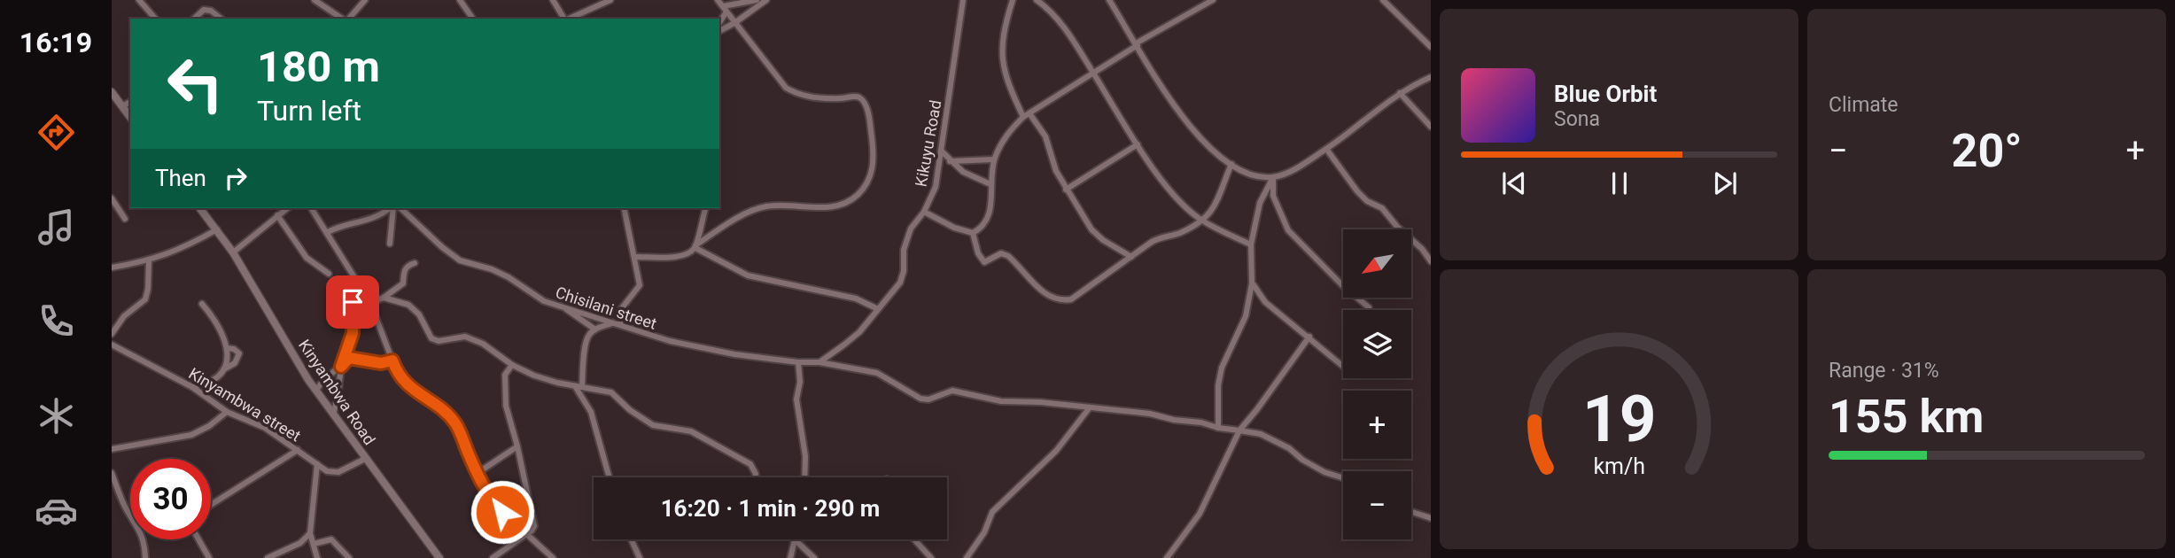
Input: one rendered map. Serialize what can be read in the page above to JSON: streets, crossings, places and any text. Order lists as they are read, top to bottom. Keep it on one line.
{"streets":{"street":["Kikuyu Road","Chisilani street","Kinyambwa Road","Kinyambwa street"]},"crossings":[["Kinyambwa Road","Kinyambwa street"]],"north":"bottom left","page":{"tabs":"16:19","tile":["Climate",["Range · 31%","155 km"]],"turn":["180 m","Turn left"],"song":["Blue Orbit","Sona"],"heat":["−","20°","+"],"then":"Then","map_buttons":["+","−"],"limit":"30","trip":"16:20 · 1 min · 290 m","gauge":["19","km/h"]}}
